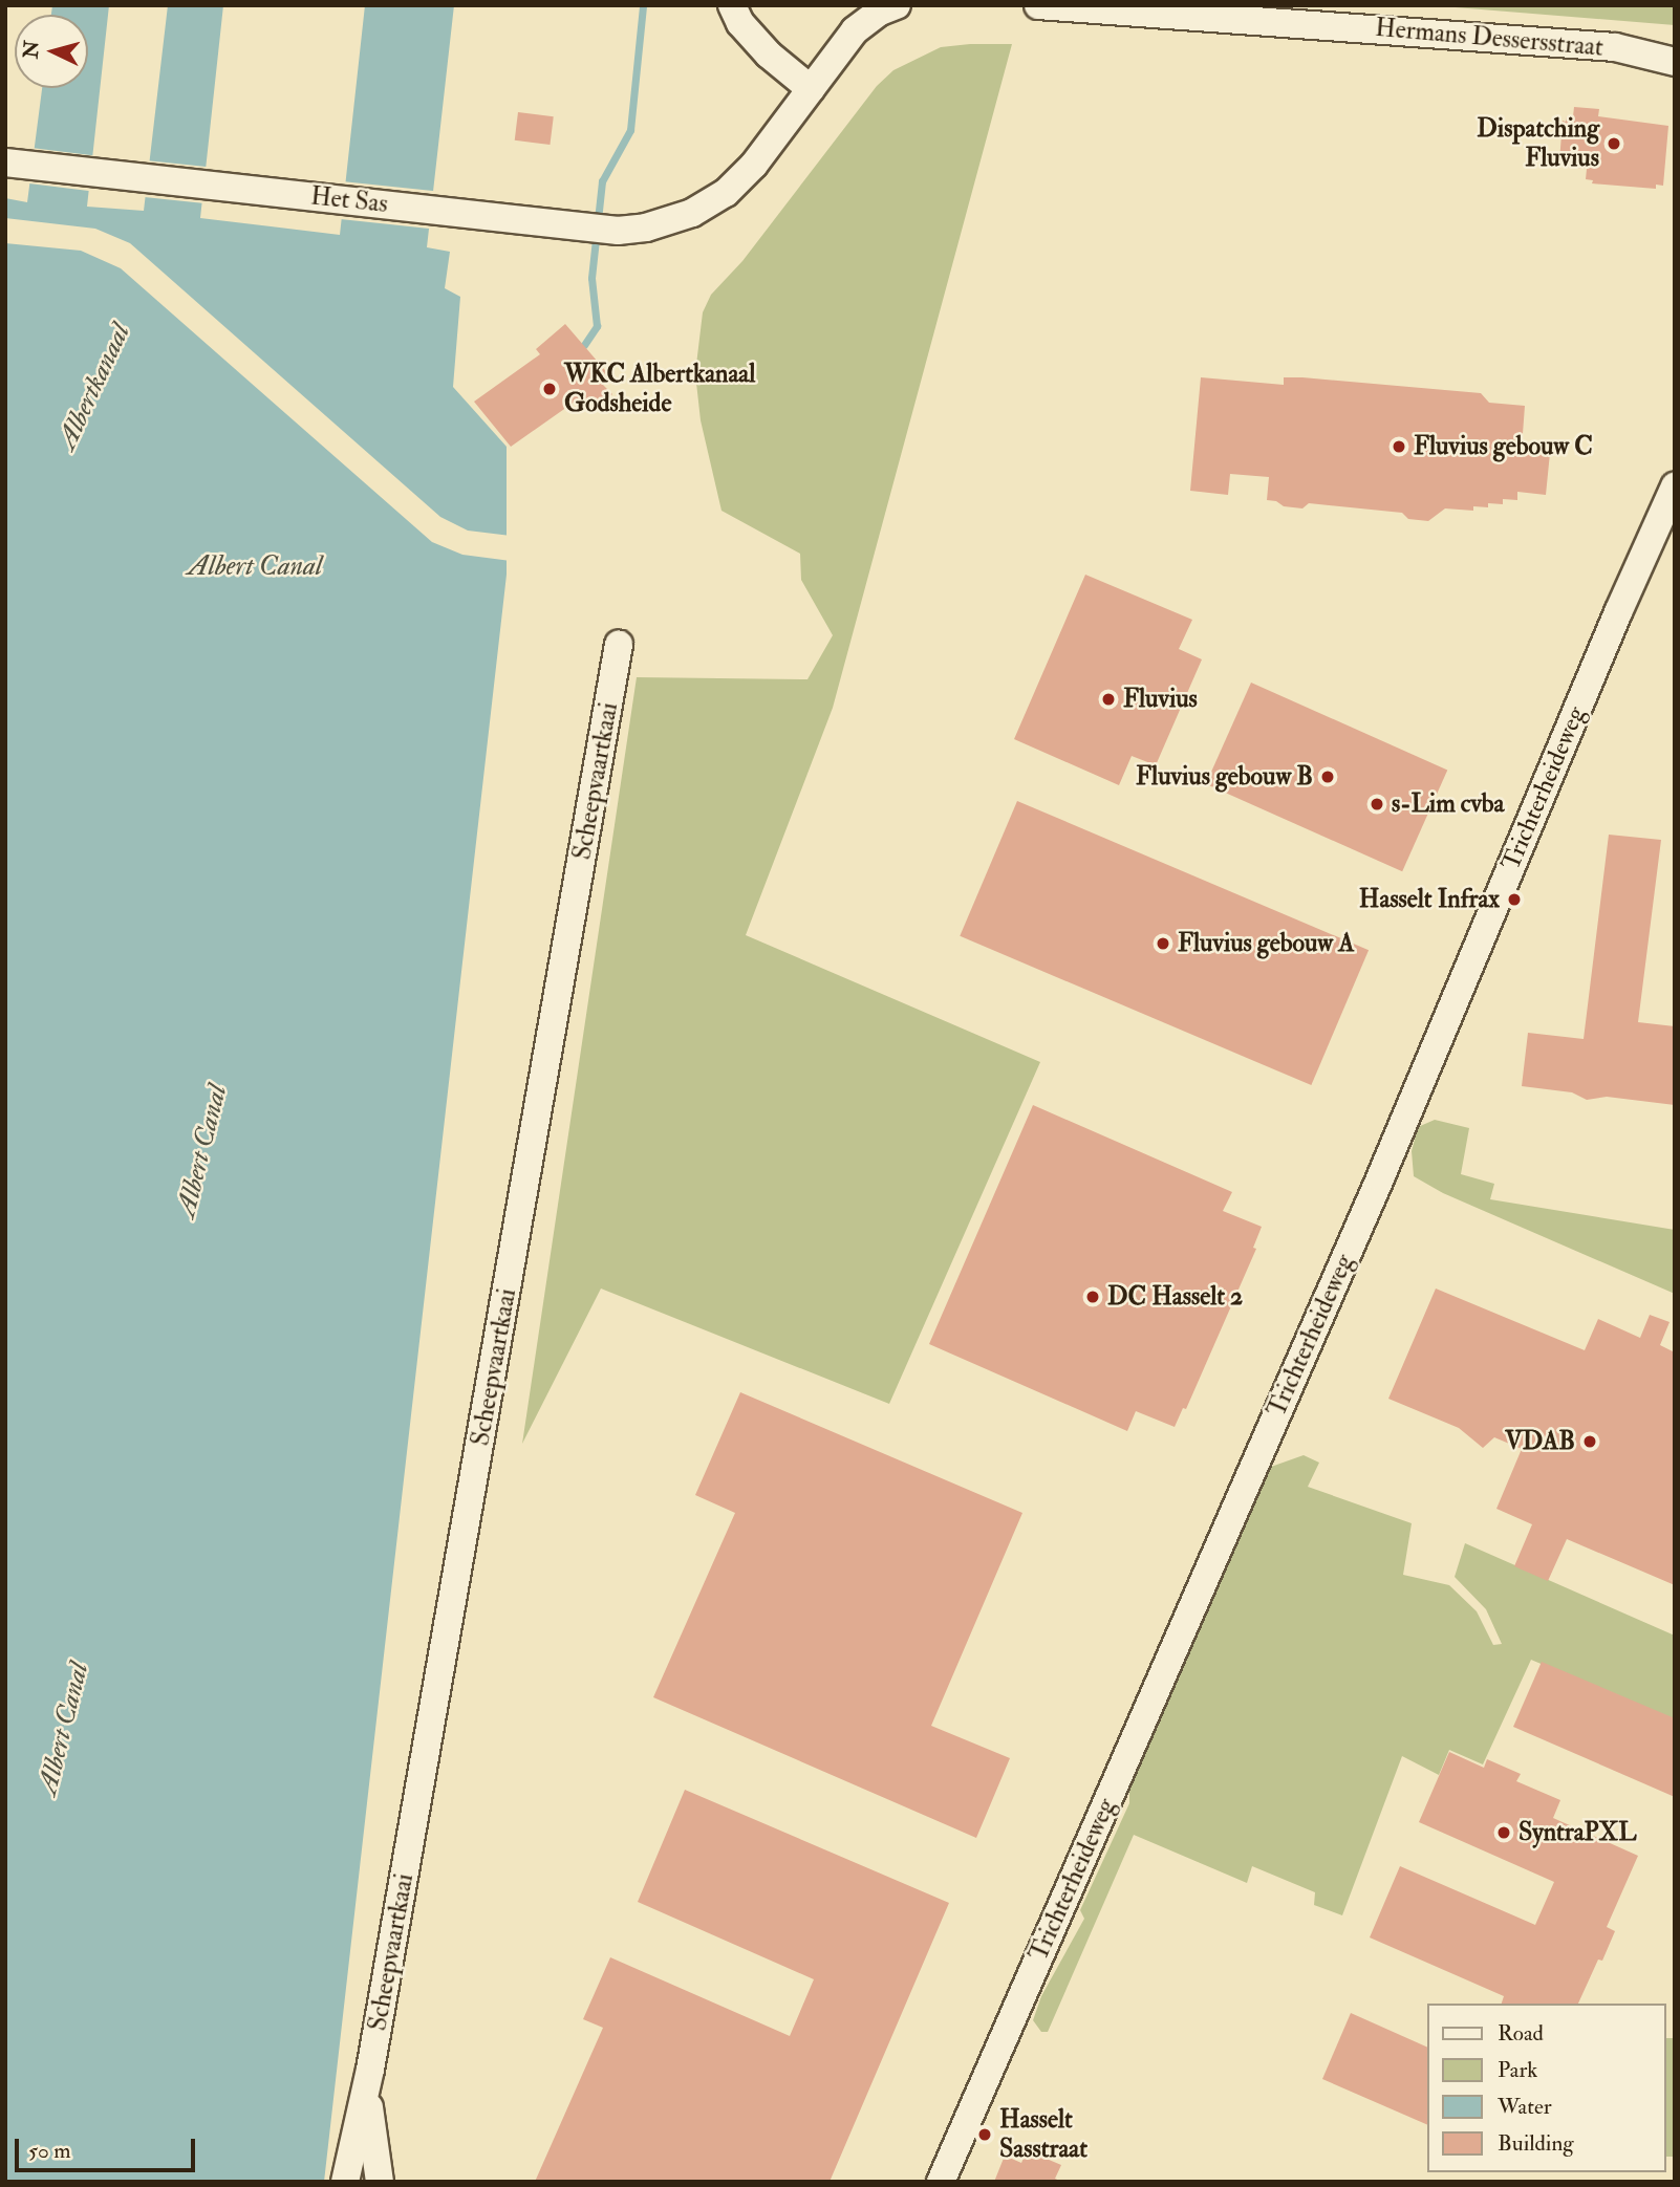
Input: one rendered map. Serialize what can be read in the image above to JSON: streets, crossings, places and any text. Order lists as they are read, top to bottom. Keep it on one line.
{"streets":{"street":["Hermans Dessersstraat","Het Sas","Scheepvaartkaai","Trichterheideweg"]},"water":["Albertkanaal","Albert Canal"],"places":["Dispatching Fluvius","WKC Albertkanaal Godsheide","Fluvius gebouw C","Fluvius","Fluvius gebouw B","s-Lim cvba","Hasselt Infrax","Fluvius gebouw A","DC Hasselt 2","VDAB","SyntraPXL","Hasselt Sasstraat"],"legend":["Road","Park","Water","Building"],"scale_bar":"50 m","north":"left"}
